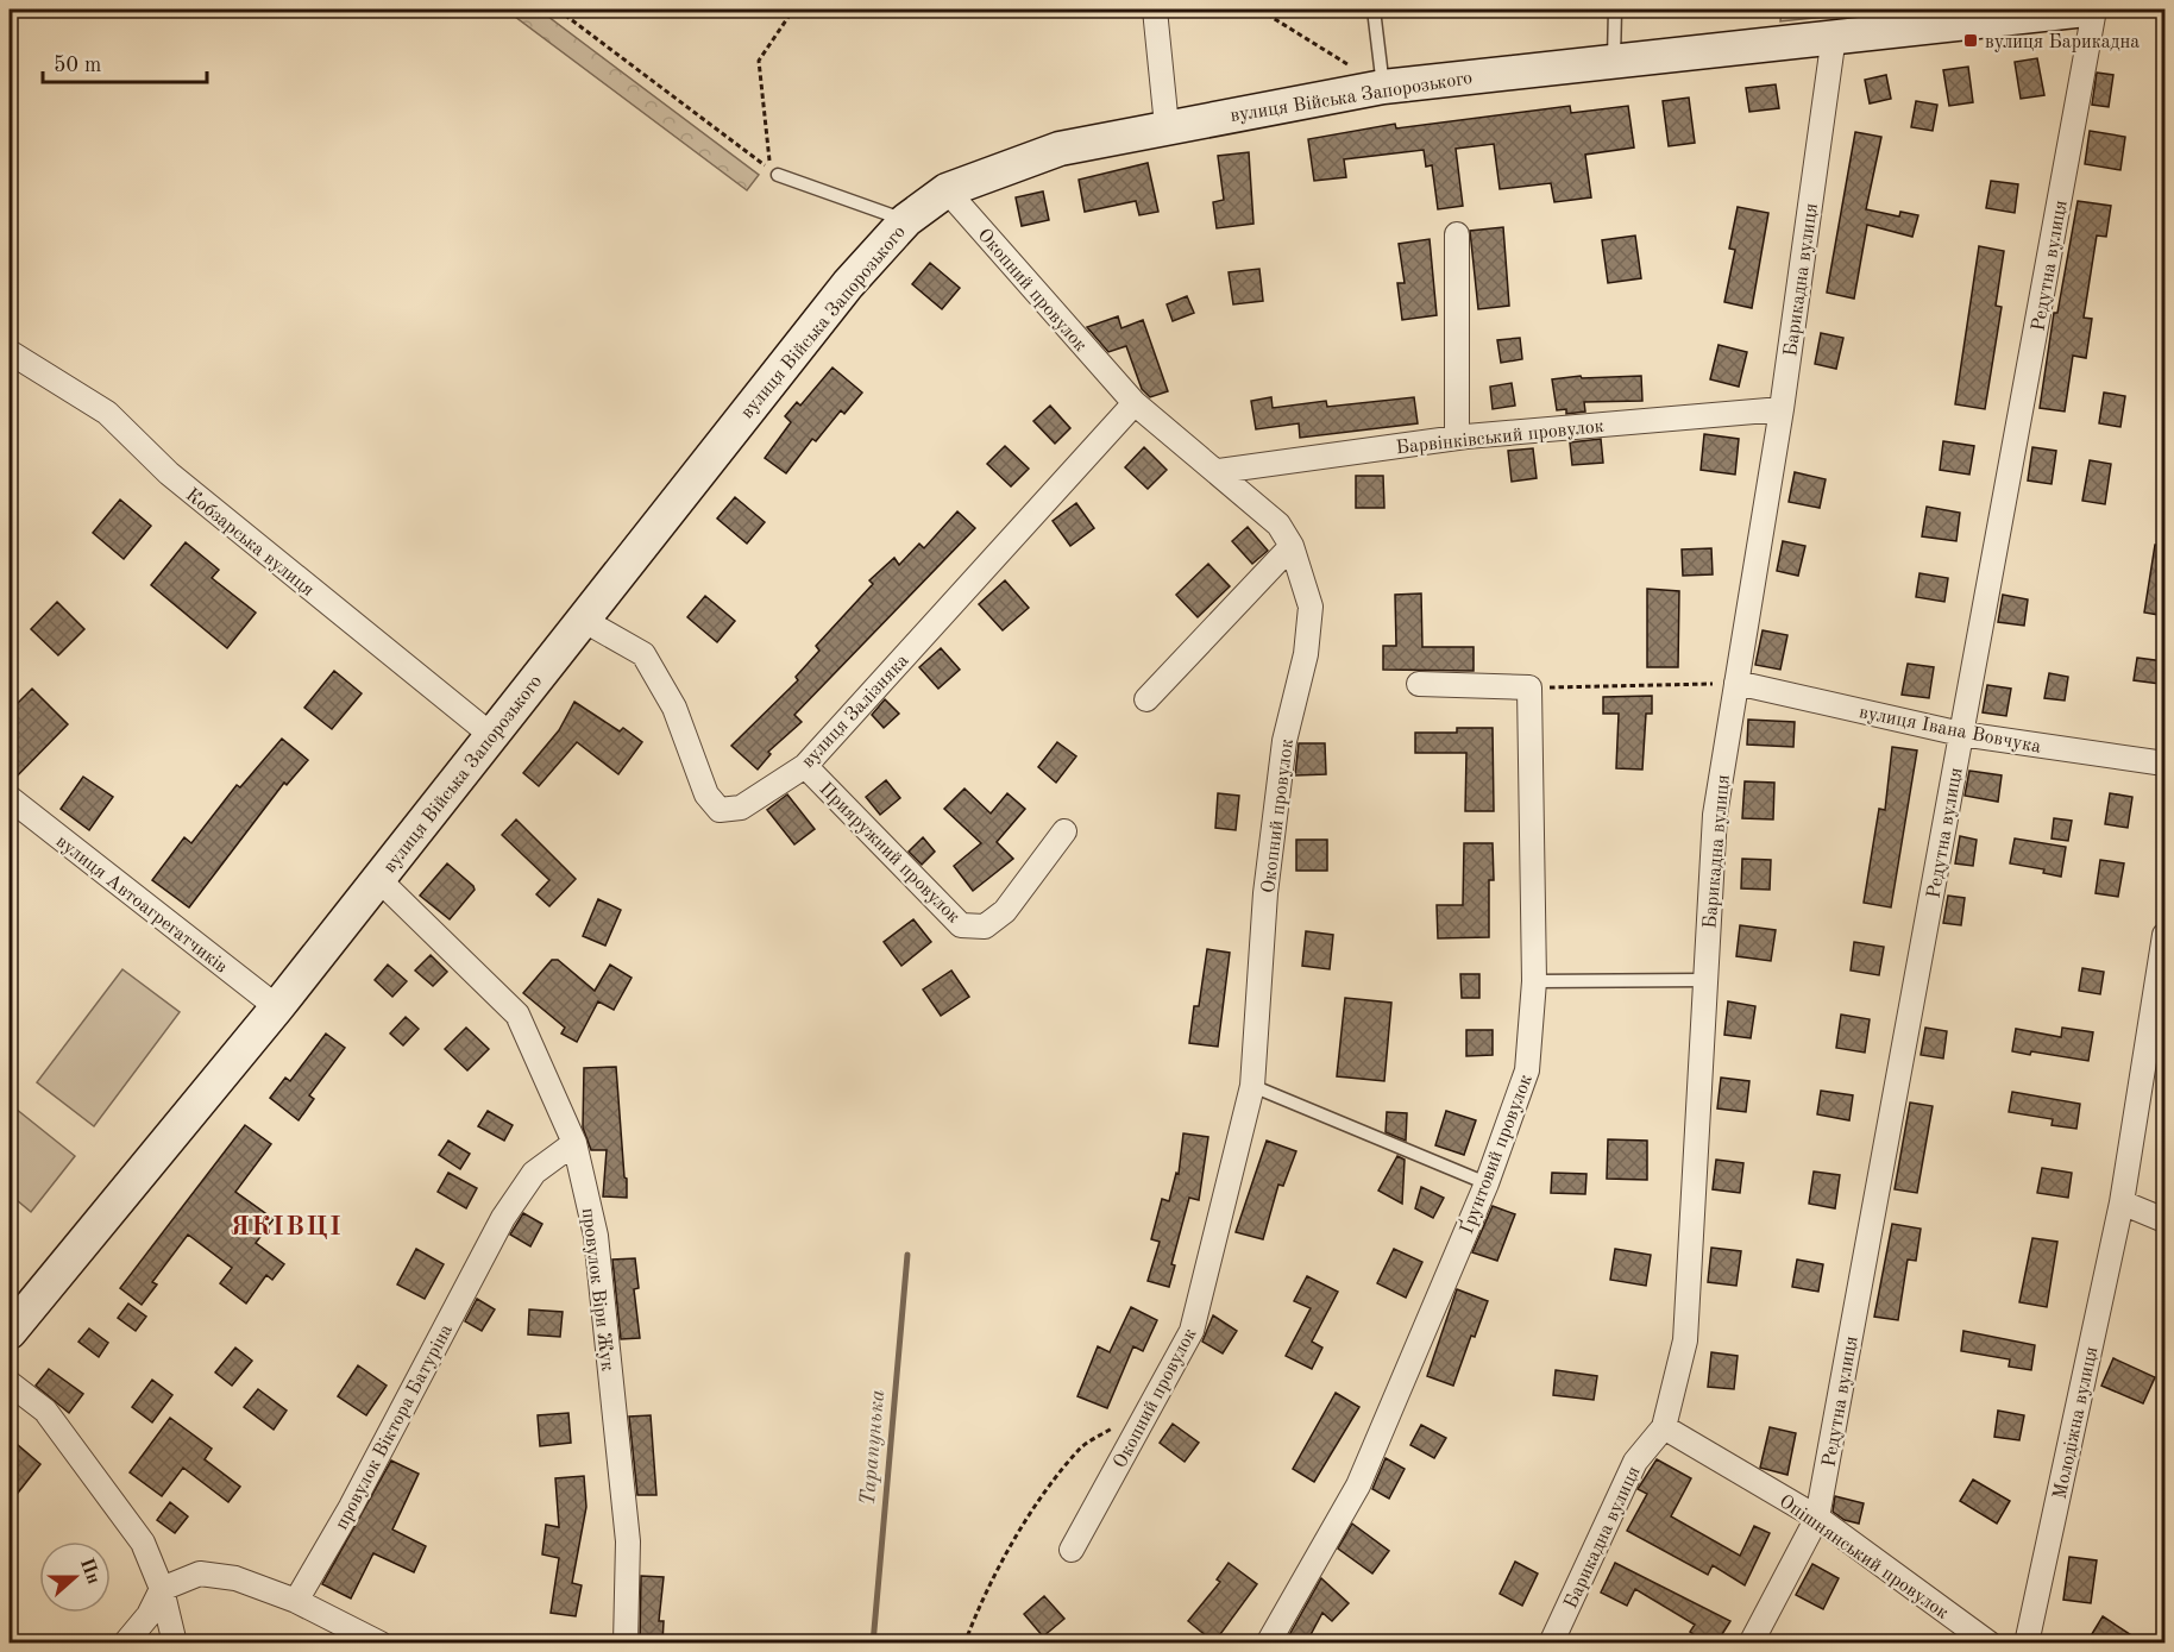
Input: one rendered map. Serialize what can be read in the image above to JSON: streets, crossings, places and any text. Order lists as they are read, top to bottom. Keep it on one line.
{"streets":{"street":["вулиця Війська Запорозького","Редутна вулиця","Барикадна вулиця","Окопний провулок","Барвінківський провулок","Кобзарська вулиця","вулиця Залізняка","вулиця Івана Вовчука","Прияружний провулок","вулиця Автоагрегатчиків","Ґрунтовий провулок","провулок Віри Жук","Молодіжна вулиця","провулок Віктора Батуріна","Опішнянський провулок"]},"crossings":[["вулиця Війська Запорозького","Барикадна вулиця"],["вулиця Війська Запорозького","Окопний провулок"],["вулиця Війська Запорозького","Кобзарська вулиця"],["вулиця Війська Запорозького","вулиця Залізняка"],["вулиця Війська Запорозького","вулиця Автоагрегатчиків"],["вулиця Війська Запорозького","провулок Віри Жук"],["Редутна вулиця","вулиця Івана Вовчука"],["Редутна вулиця","Опішнянський провулок"],["Барикадна вулиця","Барвінківський провулок"],["Барикадна вулиця","вулиця Івана Вовчука"],["Барикадна вулиця","Опішнянський провулок"],["Окопний провулок","Барвінківський провулок"],["Окопний провулок","вулиця Залізняка"],["вулиця Залізняка","Прияружний провулок"],["провулок Віри Жук","провулок Віктора Батуріна"]],"districts":["ЯКІВЦІ"],"water":["Тарапунька"],"places":{"transit":["вулиця Барикадна"]},"scale_bar":"50 m","north":"right"}
